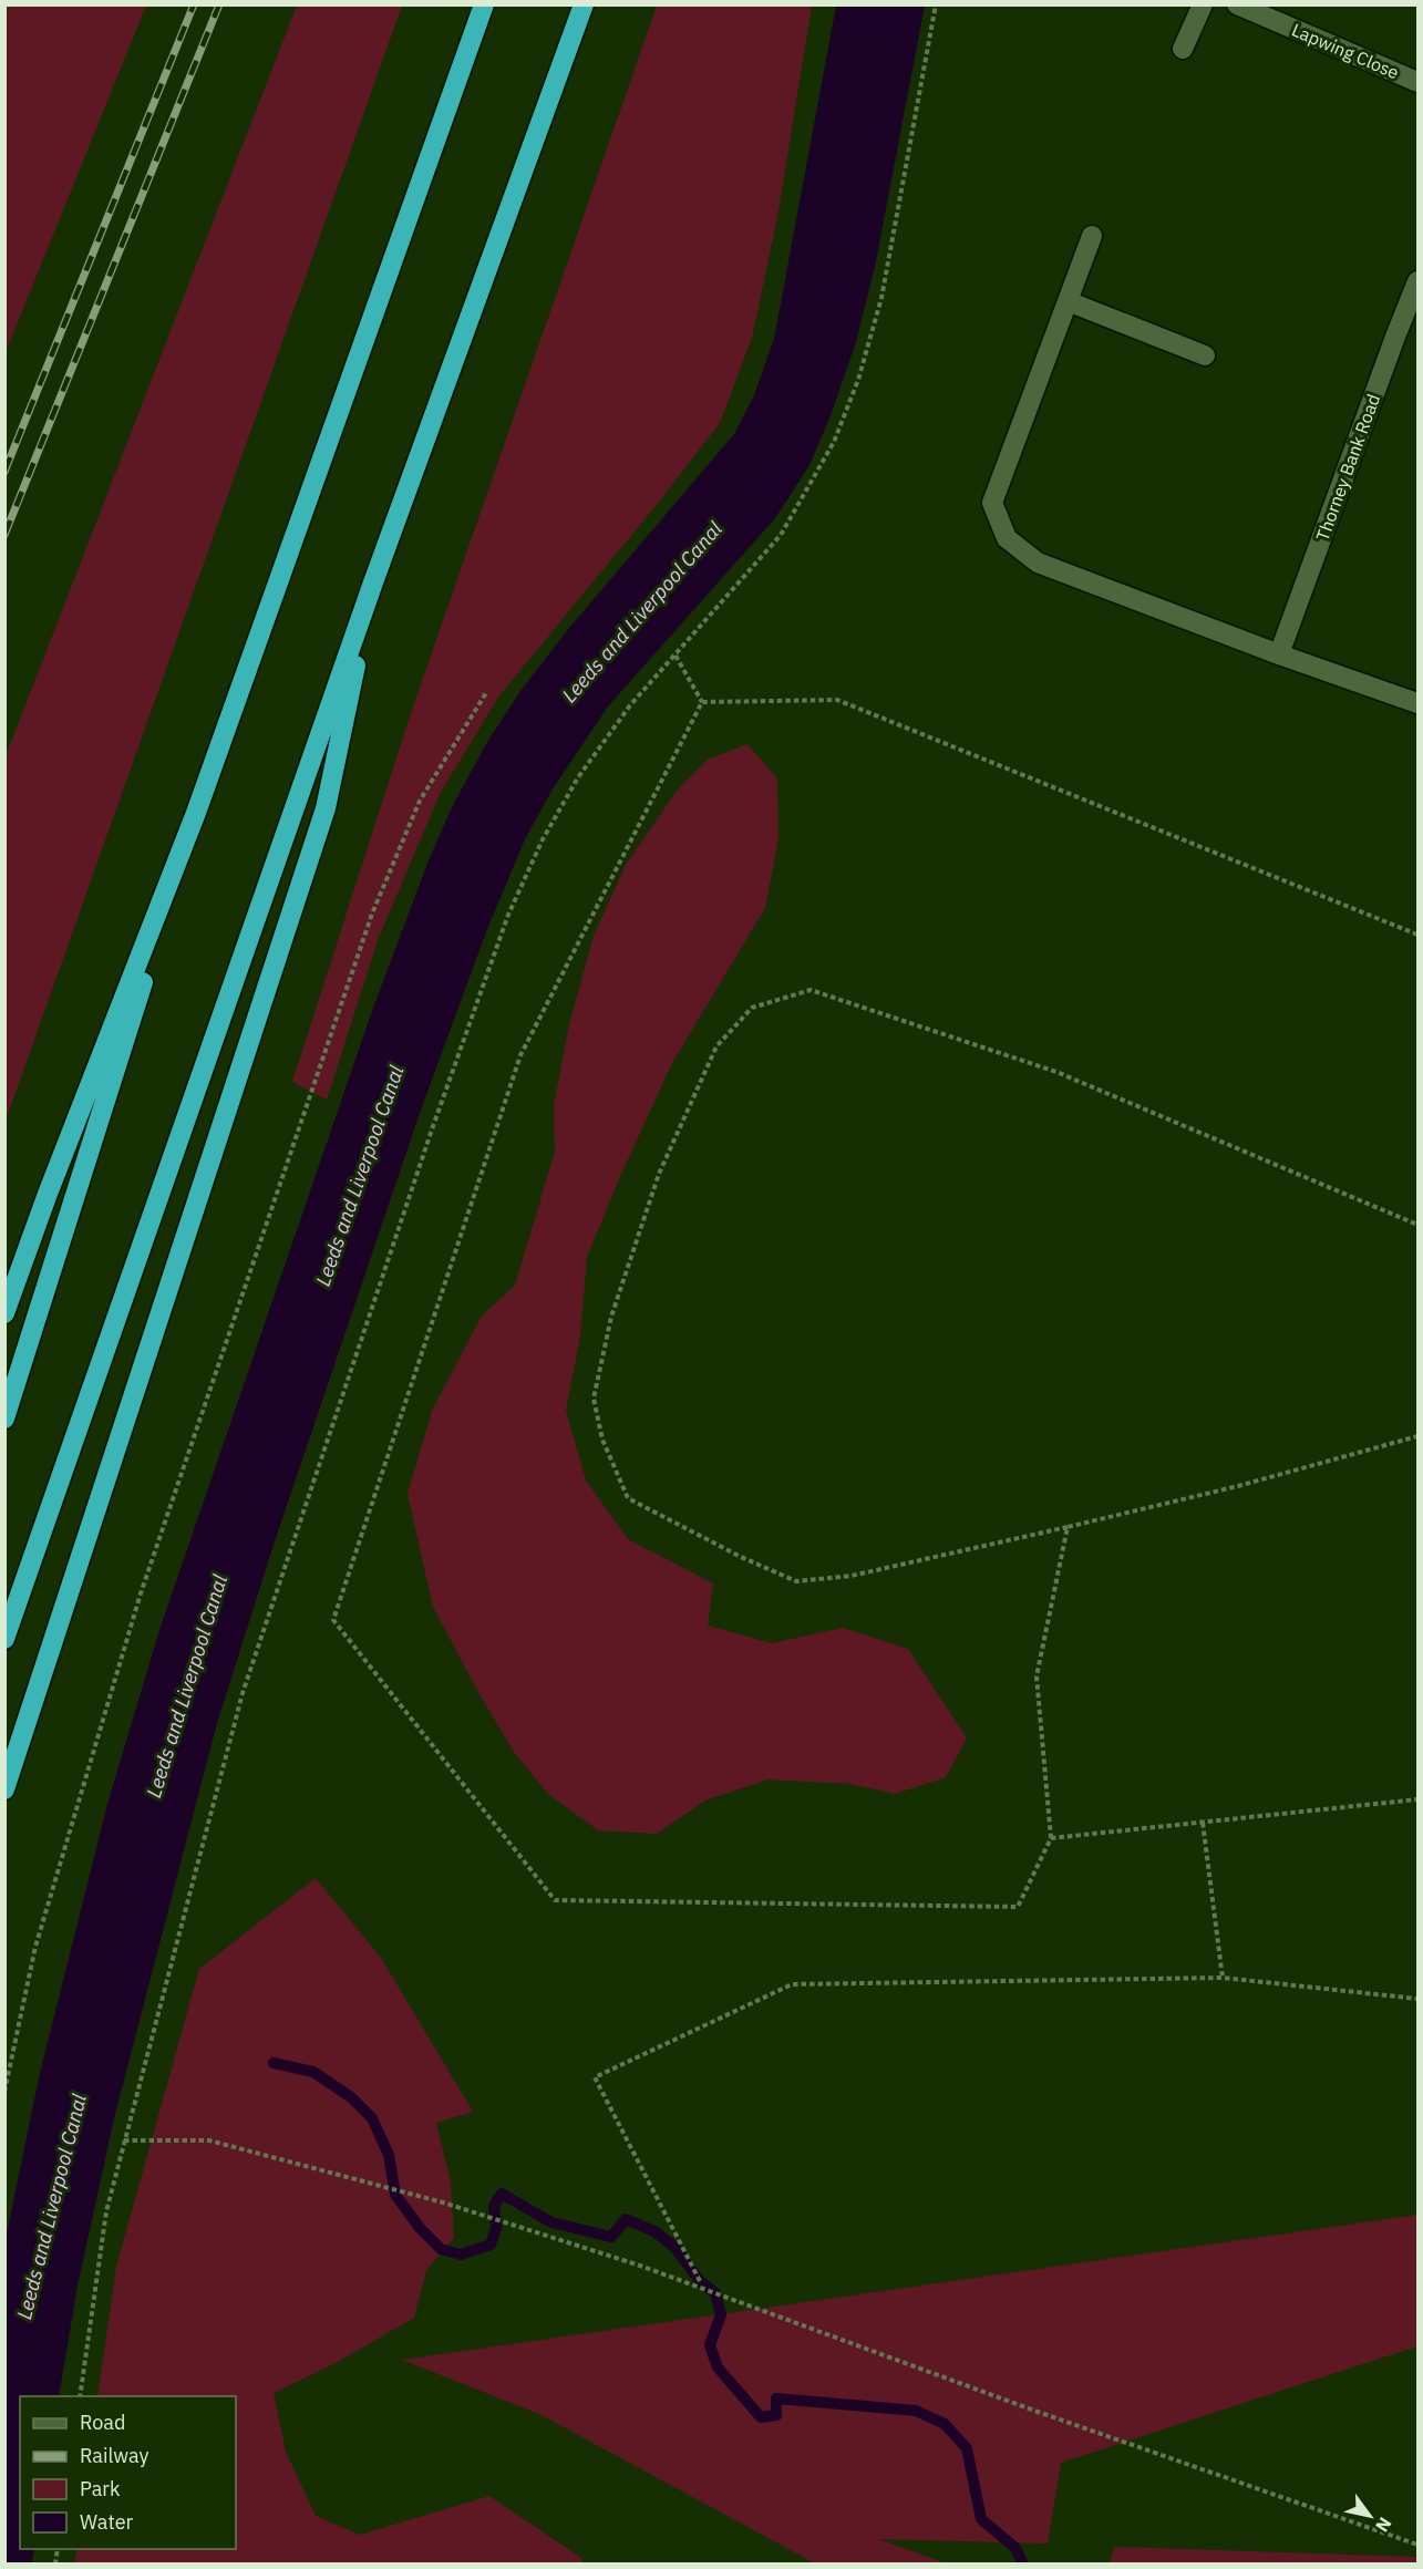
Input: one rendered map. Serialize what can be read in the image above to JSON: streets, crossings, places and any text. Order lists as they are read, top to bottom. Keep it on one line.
{"streets":{"street":["Lapwing Close","Thorney Bank Road"]},"water":["Leeds and Liverpool Canal"],"legend":["Road","Railway","Park","Water"],"north":"bottom right"}
